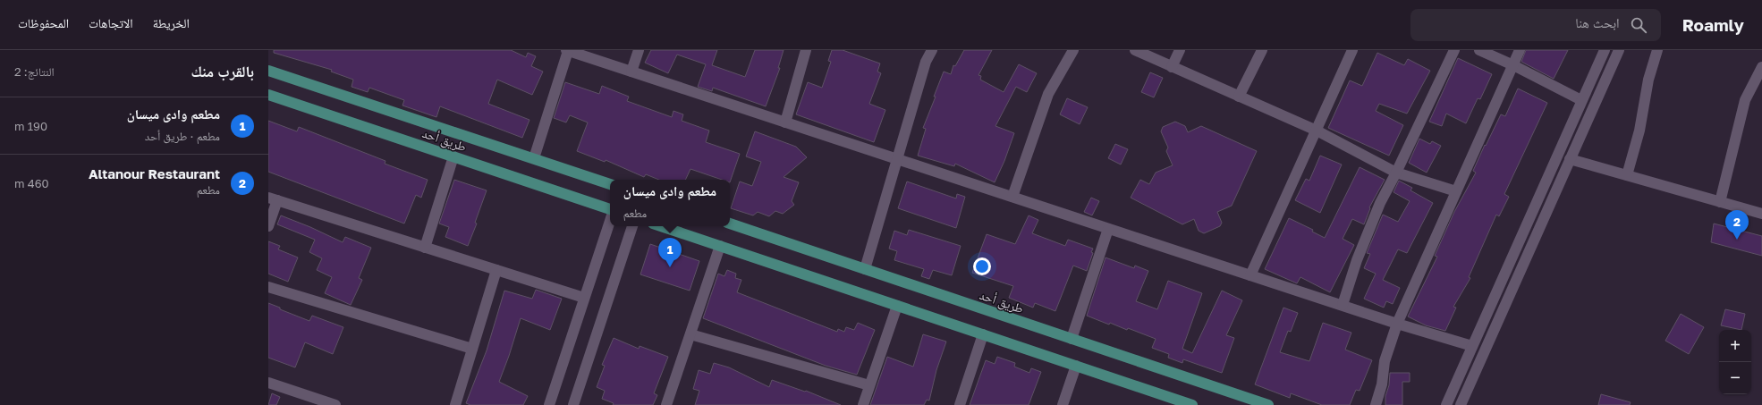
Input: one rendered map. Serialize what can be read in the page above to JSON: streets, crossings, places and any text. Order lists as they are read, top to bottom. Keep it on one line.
{"streets":{"main road":["طريق أحد"]},"page":{"header":"Roamly","search":"ابحث هنا","nav":["الخريطة","الاتجاهات","المحفوظات"],"heading":["بالقرب منك","النتائج: 2"],"list":[{"mark":"1","name":"مطعم وادى ميسان","note":"مطعم · طريق أحد","value":"190 m"},{"mark":"2","name":"Altanour Restaurant","note":"مطعم","value":"460 m"}],"popup":["مطعم وادى ميسان","مطعم"],"pins":["2","1"],"map_buttons":["+","−"]}}
